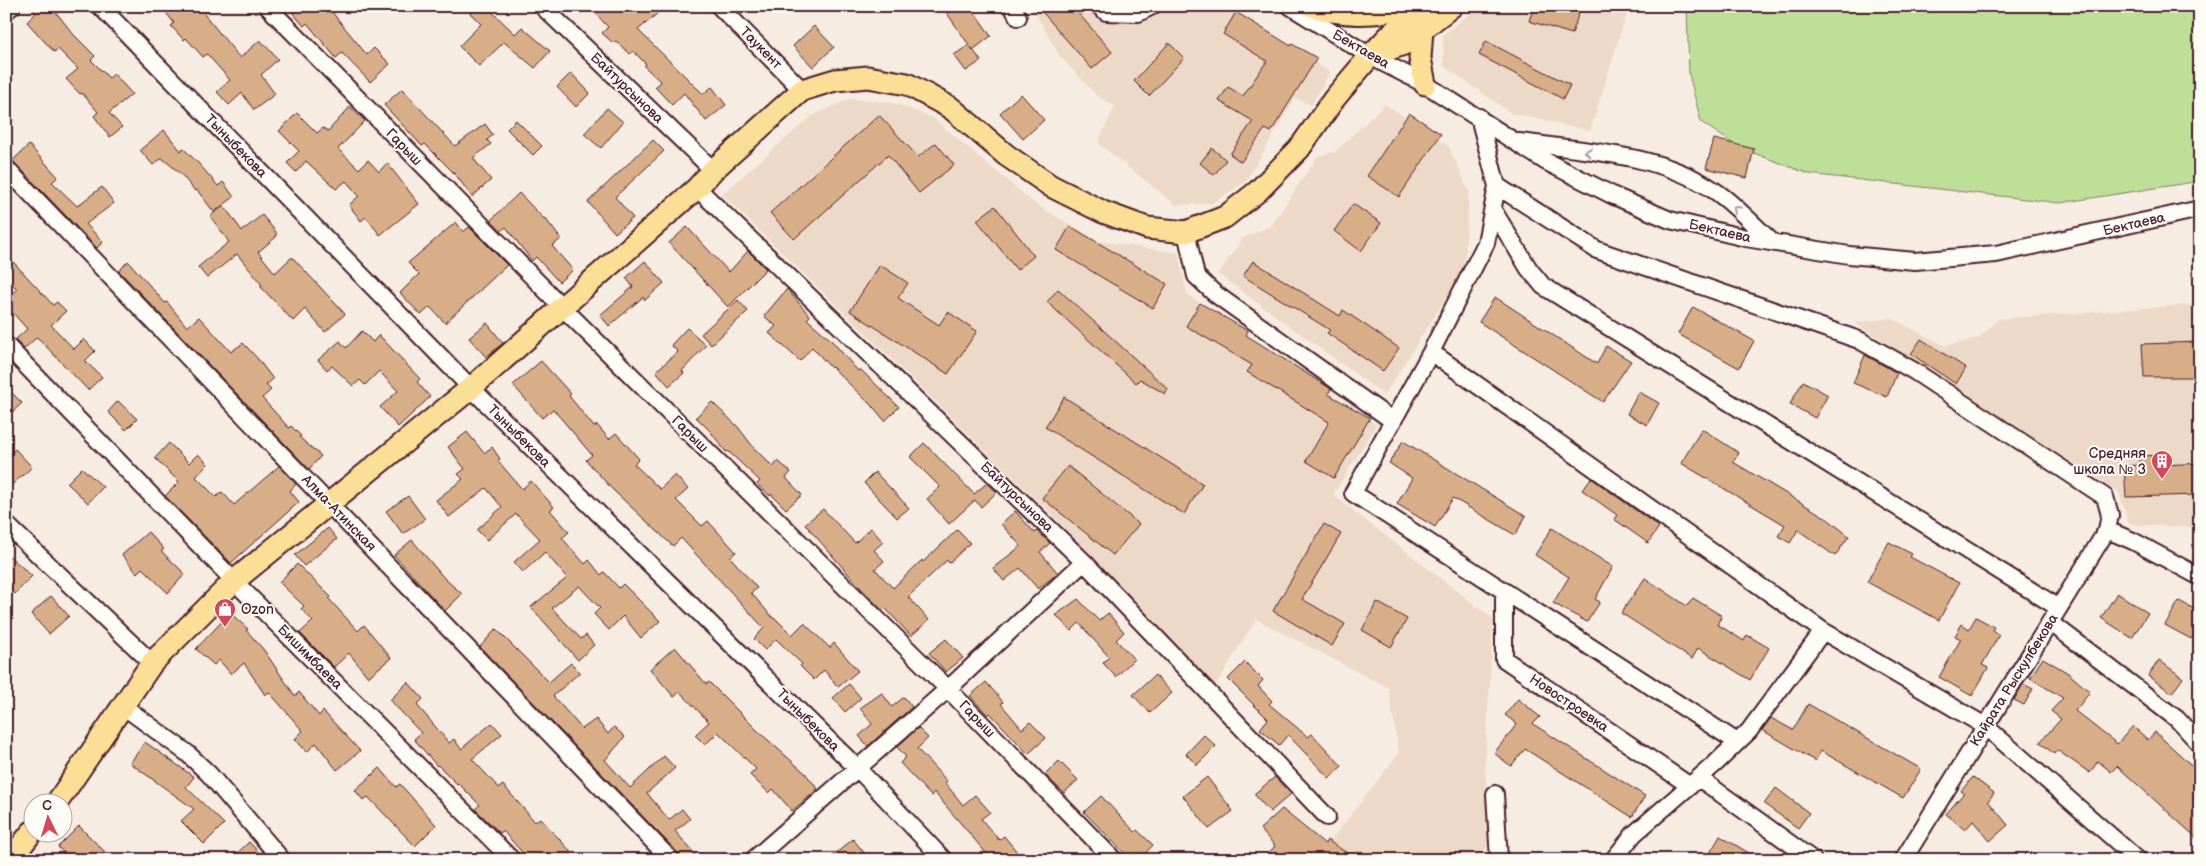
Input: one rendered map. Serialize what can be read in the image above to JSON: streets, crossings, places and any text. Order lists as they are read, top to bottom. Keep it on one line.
{"streets":{"street":["Таукент","Бектаева","Байтурсынова","Тыныбекова","Гарыш","Алма-Атинская","Бишимбаева","Кайрата Рыскулбекова","Новостроевка"]},"places":{"building":["Средняя школа № 3"],"shop":["Ozon"]},"north":"top"}
